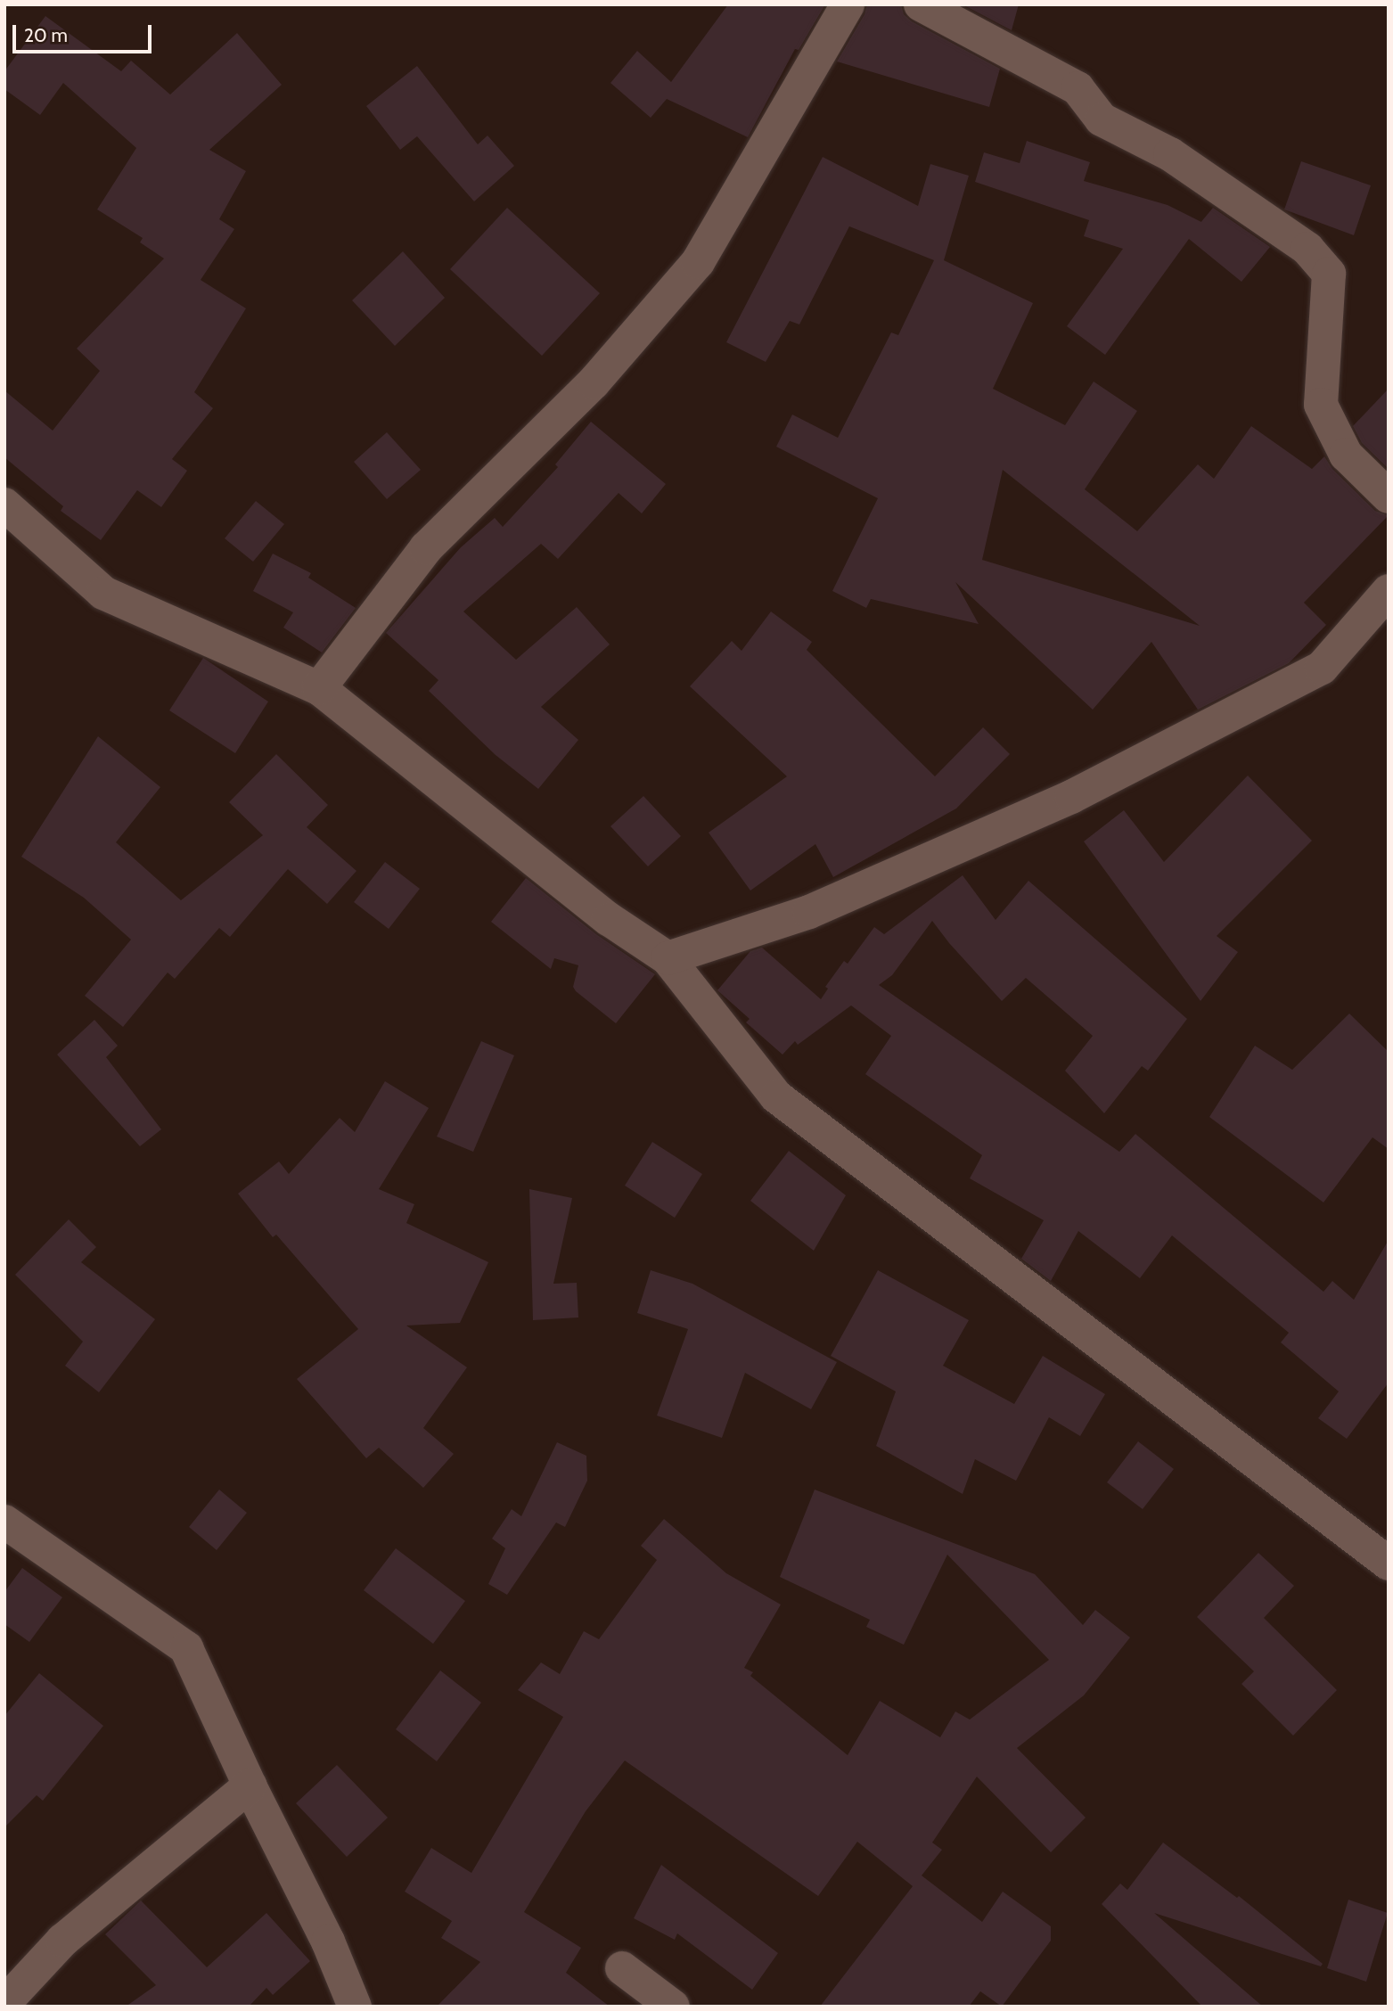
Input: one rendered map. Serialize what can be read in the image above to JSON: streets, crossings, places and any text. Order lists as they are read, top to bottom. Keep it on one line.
{"scale_bar":"20 m"}
